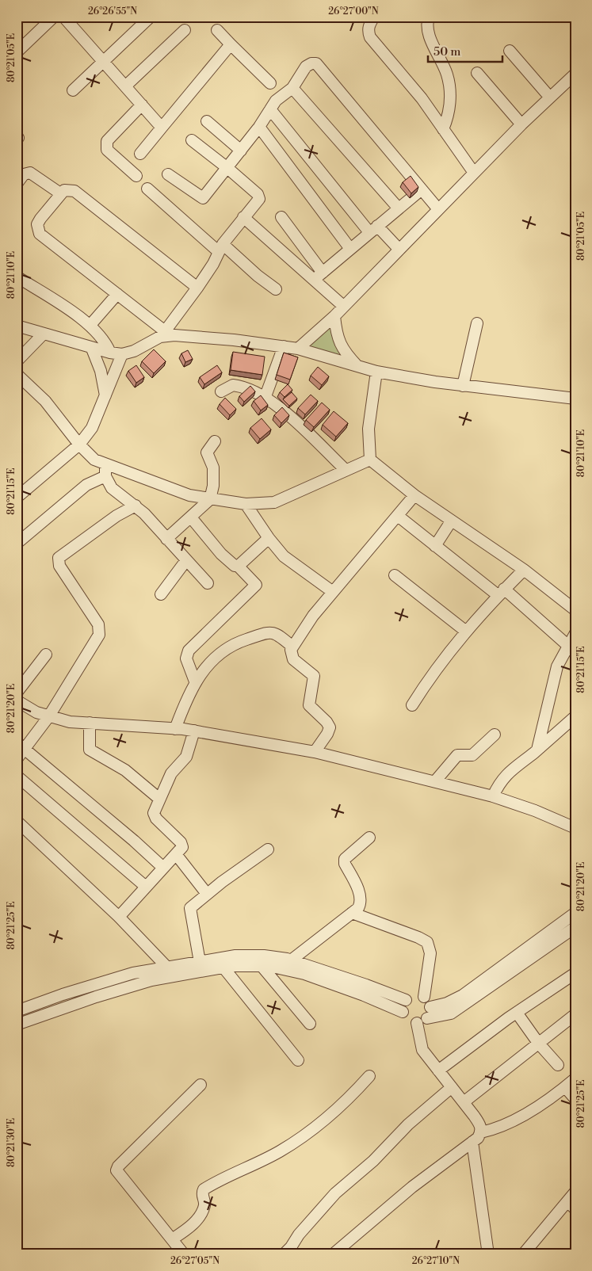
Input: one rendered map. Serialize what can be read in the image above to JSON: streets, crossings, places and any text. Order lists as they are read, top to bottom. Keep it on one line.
{"scale_bar":"50 m","coordinates":["26°26'55\"N","26°27'00\"N","80°21'05\"E","80°21'10\"E","80°21'15\"E","80°21'20\"E","80°21'25\"E","80°21'30\"E","26°27'05\"N","26°27'10\"N"]}
